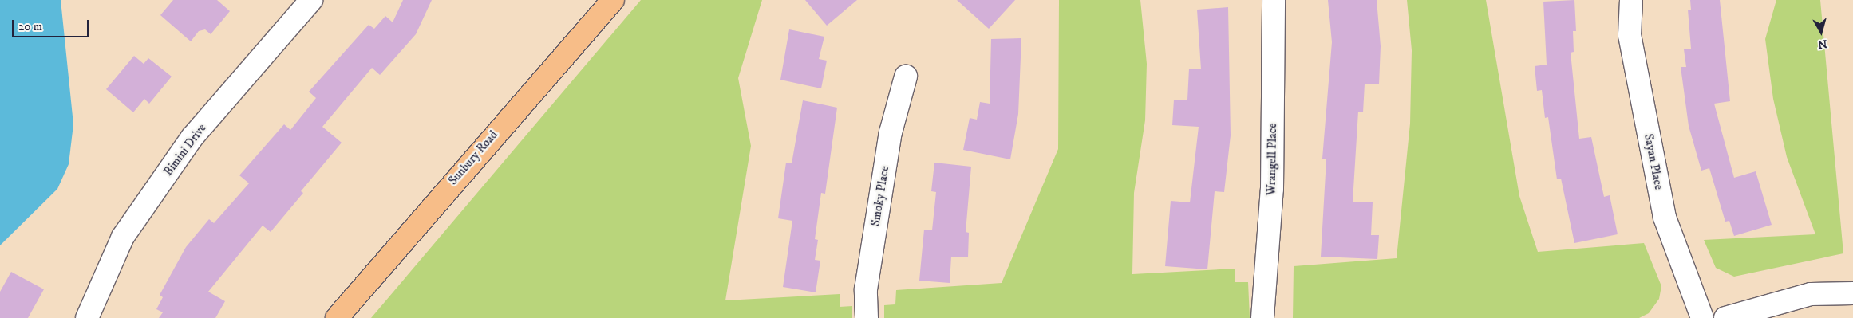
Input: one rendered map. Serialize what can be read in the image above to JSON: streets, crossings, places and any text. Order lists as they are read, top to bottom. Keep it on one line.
{"streets":{"main road":["Sunbury Road"],"street":["Bimini Drive","Wrangell Place","Sayan Place","Smoky Place"]},"scale_bar":"20 m","north":"bottom"}
